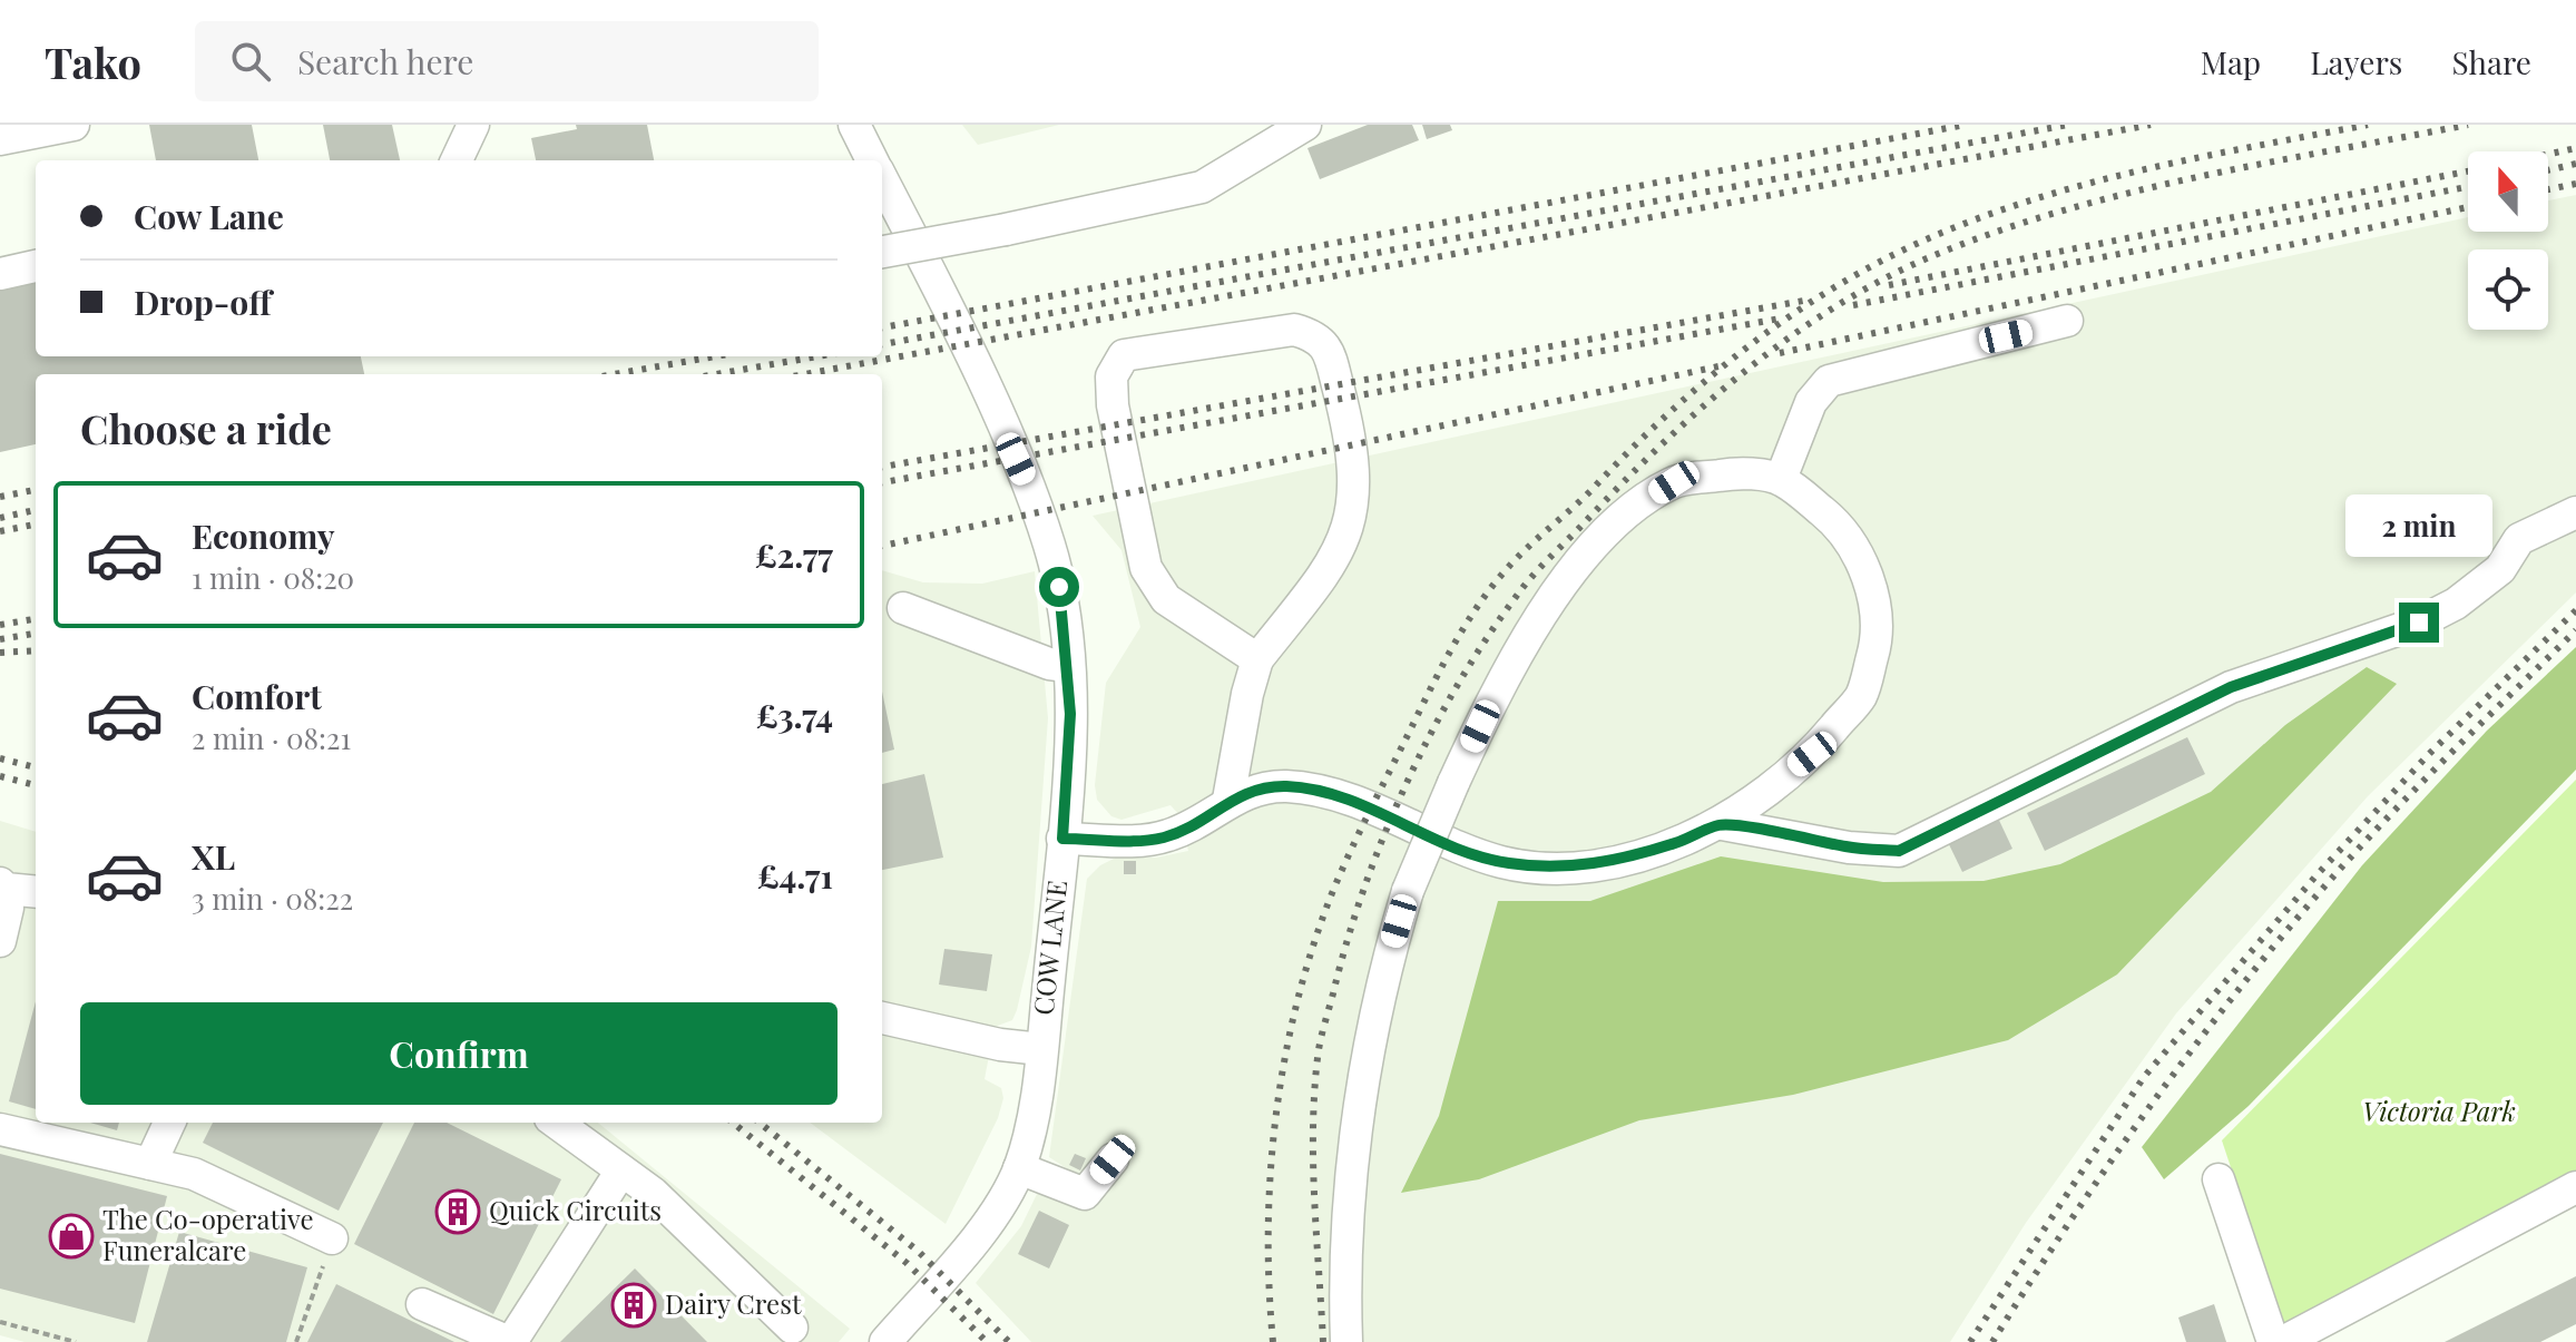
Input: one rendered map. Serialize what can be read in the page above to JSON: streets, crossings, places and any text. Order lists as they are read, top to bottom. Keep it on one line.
{"streets":{"street":["COW LANE"]},"parks":["Victoria Park"],"places":{"building":["Quick Circuits","Dairy Crest"],"shop":["The Co-operative Funeralcare"]},"north":"top","page":{"header":"Tako","search":"Search here","nav":["Map","Layers","Share"],"banner":["Cow Lane","Drop-off"],"heading":"Choose a ride","list":[{"name":"Economy","note":"1 min · 08:20","value":"£2.77"},{"name":"Comfort","note":"2 min · 08:21","value":"£3.74"},{"name":"XL","note":"3 min · 08:22","value":"£4.71"}],"bubble":"2 min","buttons":"Confirm"}}
